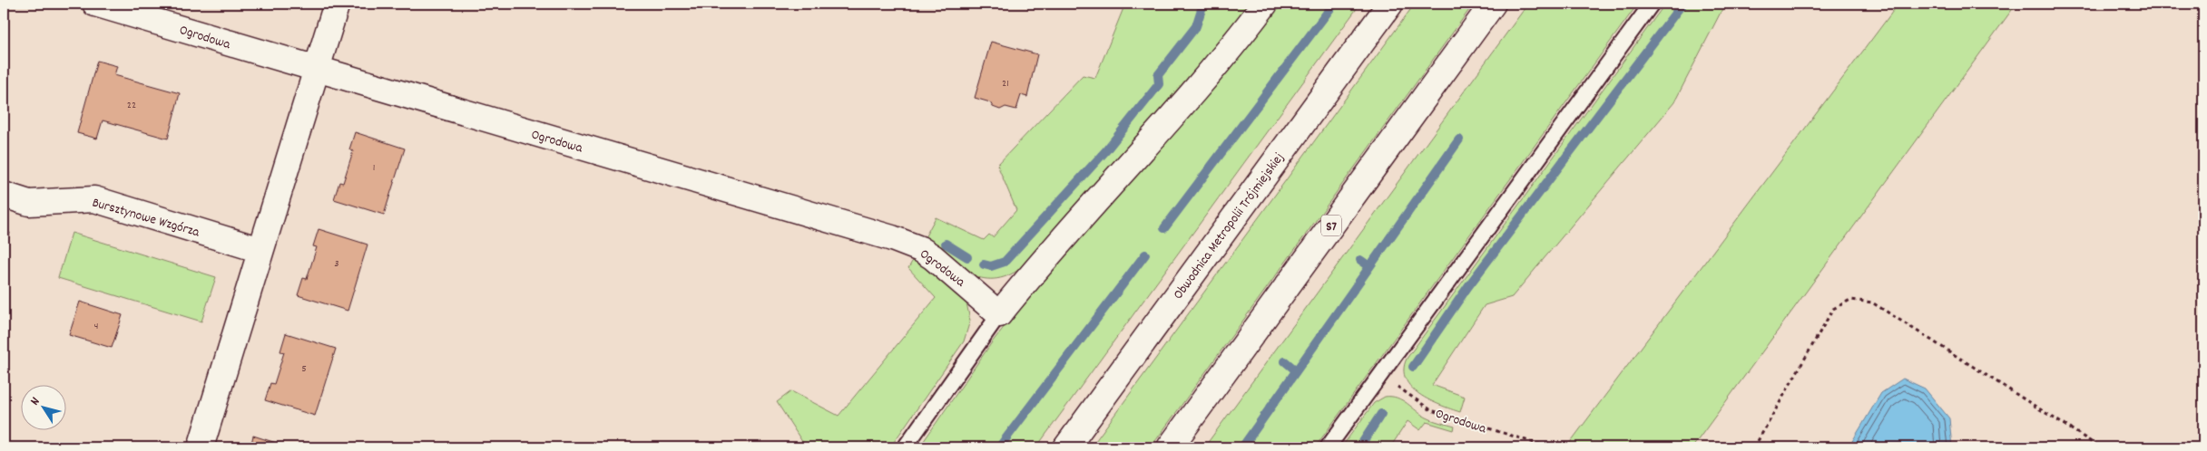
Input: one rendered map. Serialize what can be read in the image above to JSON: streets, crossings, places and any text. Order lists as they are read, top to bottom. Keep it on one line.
{"streets":{"main road":["Ogrodowa","Bursztynowe Wzgórza","Obwodnica Metropolii Trójmiejskiej","S7"]},"house_numbers":["21","22","1","3","4","5"],"north":"top left"}
